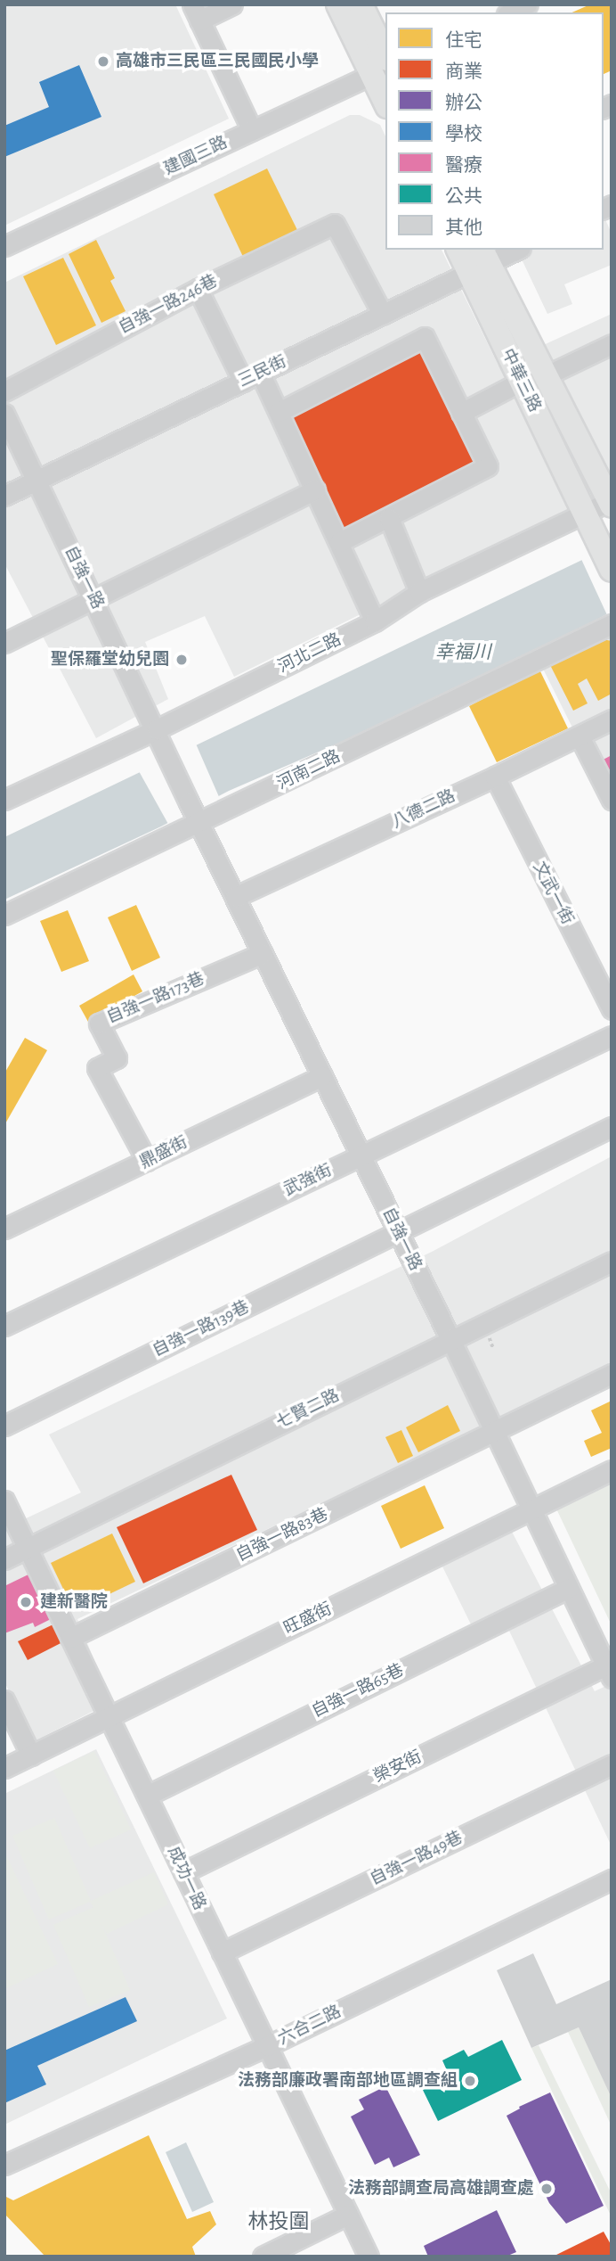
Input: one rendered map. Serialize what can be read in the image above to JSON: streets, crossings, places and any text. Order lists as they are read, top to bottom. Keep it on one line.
{"streets":{"main road":["中華三路"],"street":["建國三路","自強一路246巷","三民街","自強一路","河北二路","河南二路","八德二路","文武一街","自強一路173巷","鼎盛街","武強街","自強一路139巷","七賢二路","自強一路83巷","旺盛街","自強一路65巷","榮安街","自強一路49巷","成功一路","六合二路"]},"crossings":[["自強一路246巷","三民街"],["三民街","中華三路"],["三民街","自強一路"],["中華三路","河北二路"],["自強一路","河北二路"],["自強一路","河南二路"],["自強一路","八德二路"],["自強一路","自強一路173巷"],["自強一路","鼎盛街"],["自強一路","武強街"],["自強一路","自強一路139巷"],["自強一路","七賢二路"],["自強一路","自強一路83巷"],["自強一路","旺盛街"],["自強一路","自強一路65巷"],["自強一路","榮安街"],["八德二路","文武一街"],["自強一路173巷","鼎盛街"],["七賢二路","成功一路"],["自強一路83巷","成功一路"],["旺盛街","成功一路"],["自強一路65巷","成功一路"],["榮安街","成功一路"],["自強一路49巷","成功一路"],["成功一路","六合二路"]],"districts":["林投圍"],"water":["幸福川"],"places":["高雄市三民區三民國民小學","聖保羅堂幼兒園","建新醫院","法務部廉政署南部地區調查組","法務部調查局高雄調查處"],"legend":["住宅","商業","辦公","學校","醫療","公共","其他"]}
